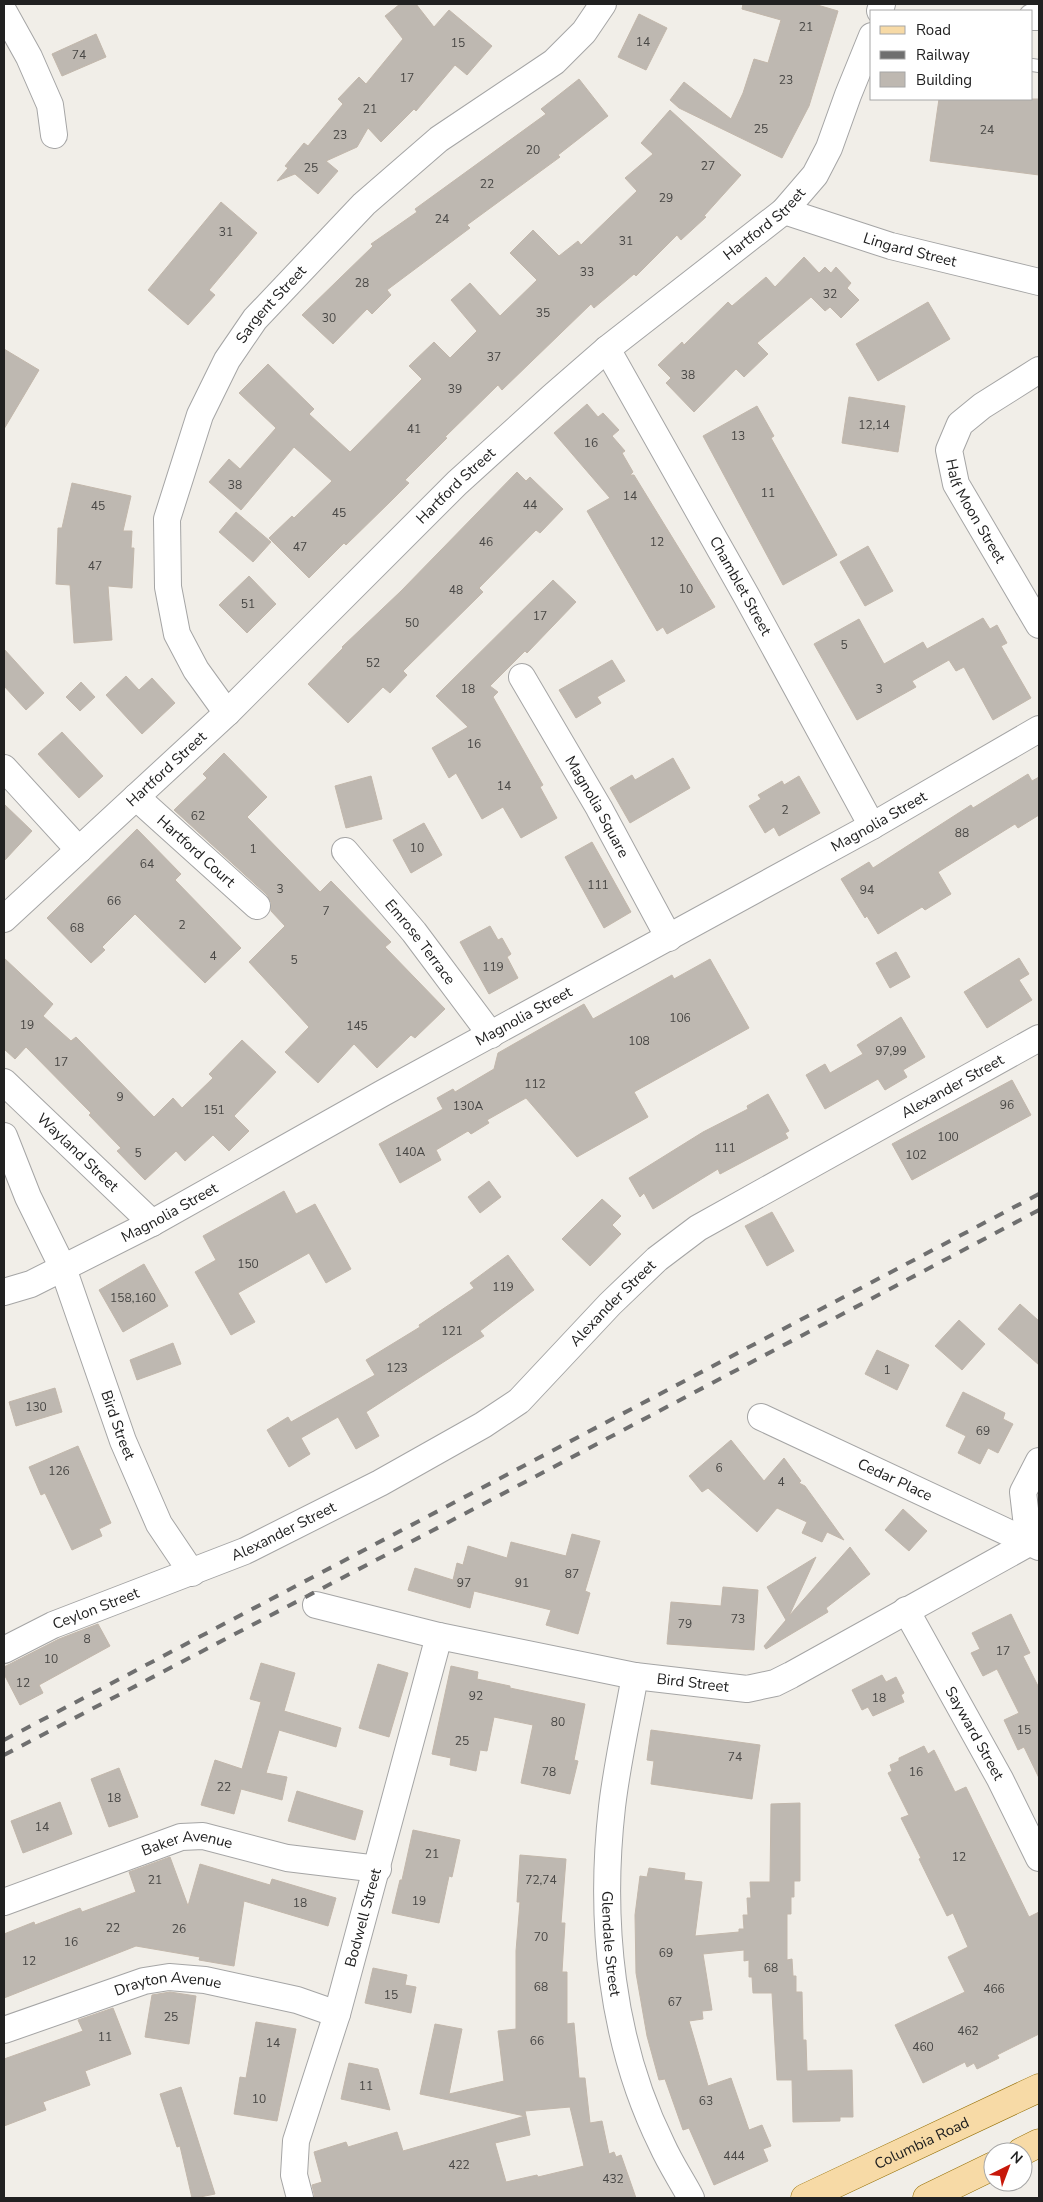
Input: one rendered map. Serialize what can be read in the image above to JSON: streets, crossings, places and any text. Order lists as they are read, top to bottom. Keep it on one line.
{"streets":{"main road":["Columbia Road"],"street":["Hartford Street","Lingard Street","Sargent Street","Half Moon Street","Chamblet Street","Magnolia Square","Magnolia Street","Hartford Court","Emrose Terrace","Alexander Street","Wayland Street","Bird Street","Cedar Place","Ceylon Street","Sayward Street","Baker Avenue","Bodwell Street","Glendale Street","Drayton Avenue"]},"crossings":[["Hartford Street","Lingard Street"],["Hartford Street","Sargent Street"],["Hartford Street","Chamblet Street"],["Hartford Street","Hartford Court"],["Chamblet Street","Magnolia Street"],["Magnolia Square","Magnolia Street"],["Magnolia Street","Emrose Terrace"],["Magnolia Street","Wayland Street"],["Magnolia Street","Bird Street"],["Alexander Street","Bird Street"],["Alexander Street","Ceylon Street"],["Bird Street","Cedar Place"],["Bird Street","Ceylon Street"],["Bird Street","Sayward Street"],["Bird Street","Bodwell Street"],["Bird Street","Glendale Street"],["Baker Avenue","Bodwell Street"],["Bodwell Street","Drayton Avenue"]],"house_numbers":["21","14","15","74","17","23","21","25","24","23","20","27","25","22","29","24","31","31","33","28","32","35","30","37","38","39","12,14","41","13","16","38","11","14","44","45","45","46","12","47","47","10","48","51","17","50","5","52","18","3","16","14","2","62","88","10","1","64","111","3","94","66","7","2","68","4","5","119","106","19","145","108","97,99","17","112","9","96","130A","151","100","111","140A","5","102","150","119","158,160","121","123","1","130","69","6","126","4","87","97","91","73","79","8","17","10","12","92","18","80","15","25","74","78","16","22","18","14","21","12","21","72,74","19","18","22","26","70","16","69","12","68","68","466","15","67","25","462","11","66","14","460","11","10","63","444","422","432"],"legend":["Road","Railway","Building"],"north":"top right"}
